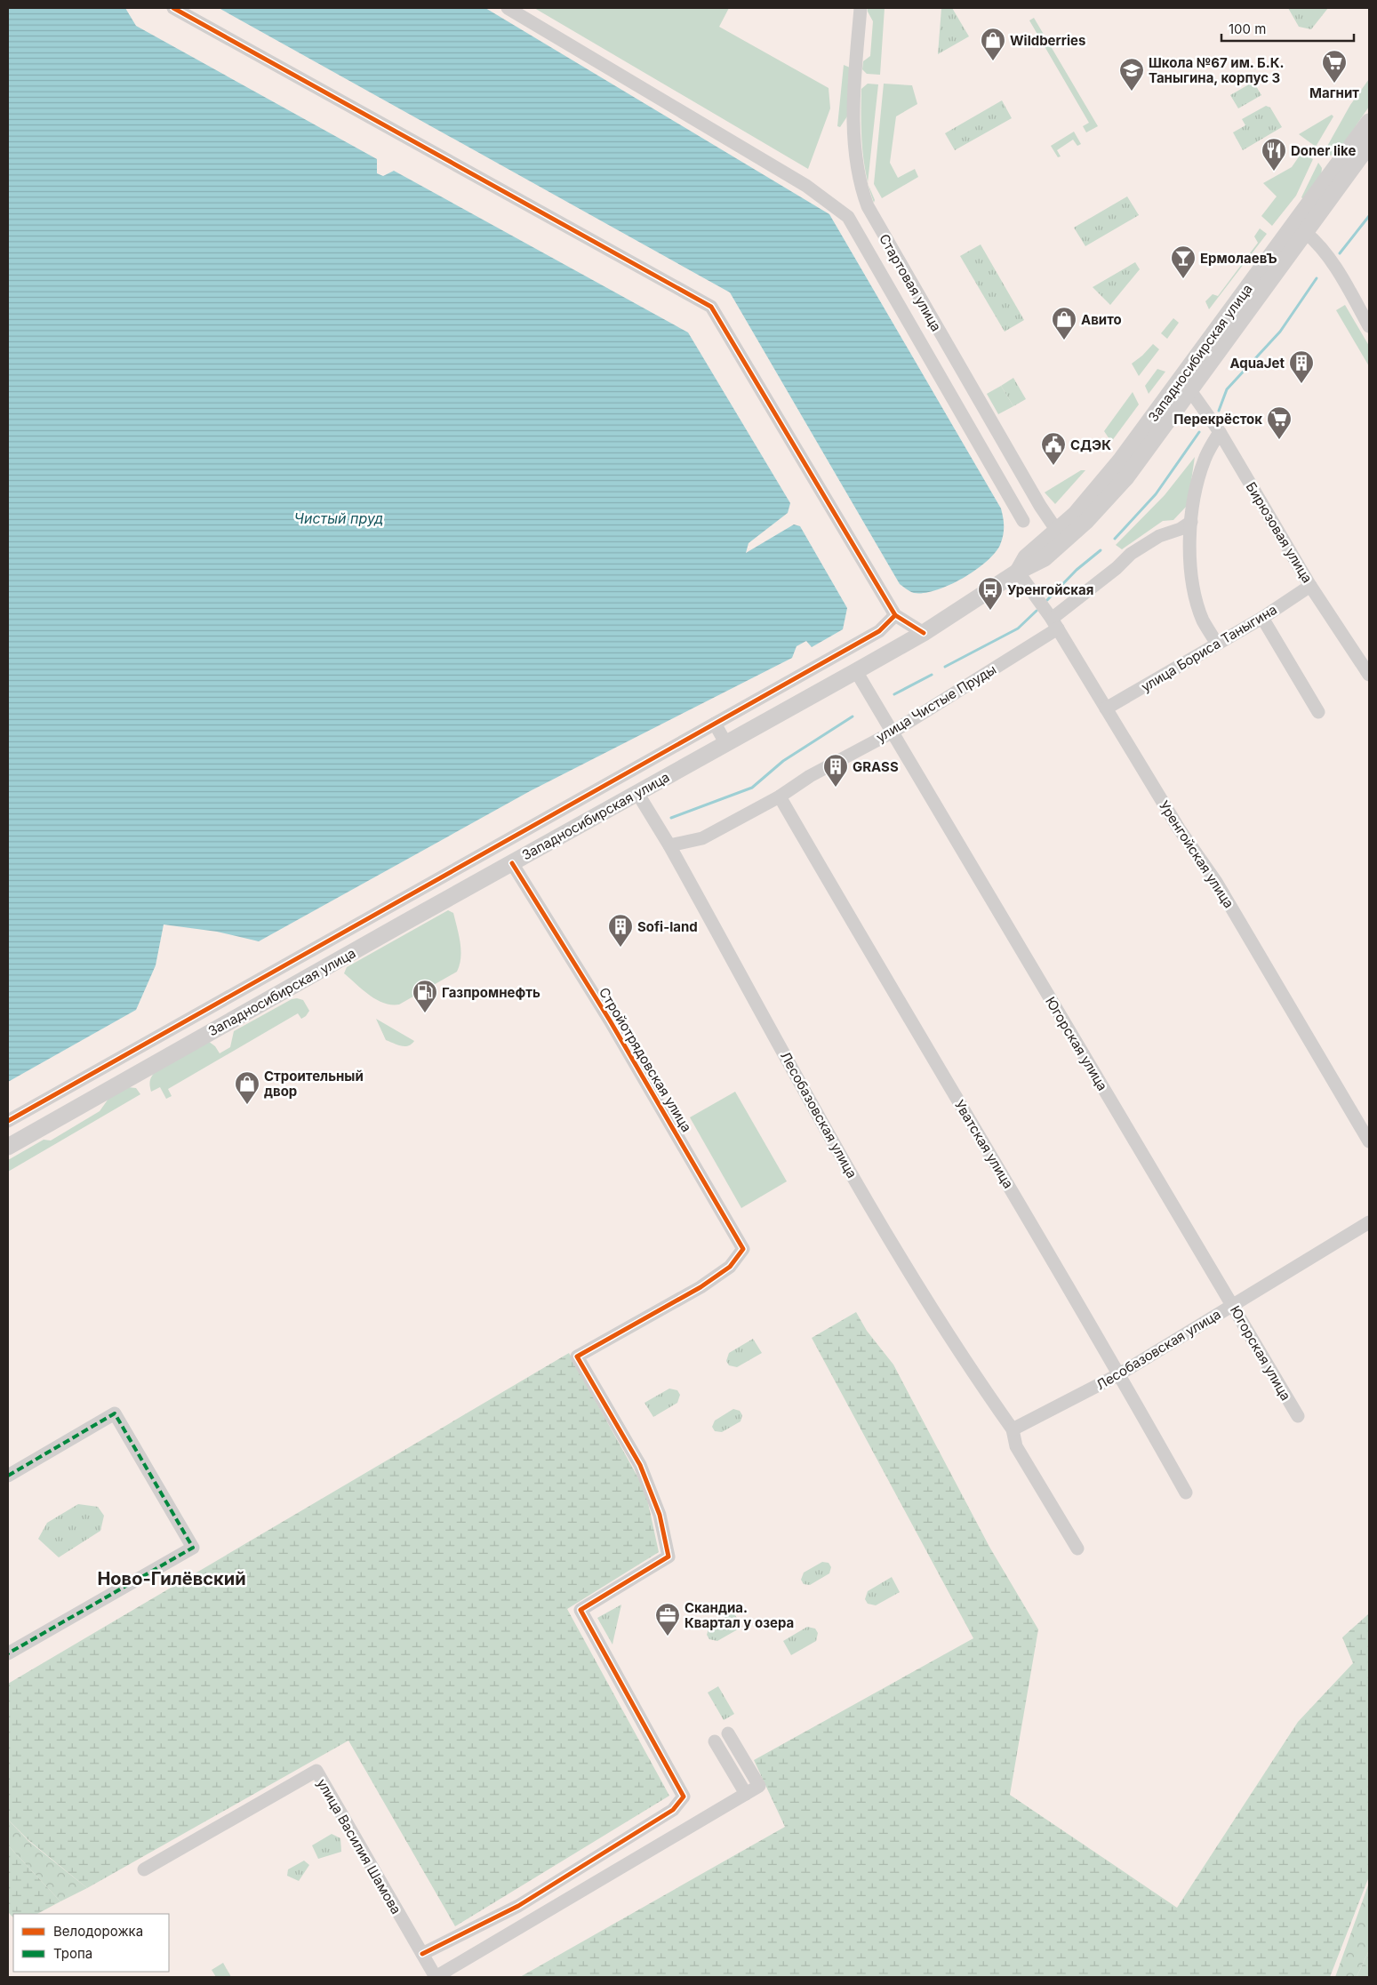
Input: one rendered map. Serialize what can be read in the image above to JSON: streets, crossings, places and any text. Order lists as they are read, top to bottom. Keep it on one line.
{"streets":{"main road":["Западносибирская улица"],"street":["Стартовая улица","Бирюзовая улица","улица Бориса Таныгина","улица Чистые Пруды","Уренгойская улица","Югорская улица","Стройотрядовская улица","Лесобазовская улица","Уватская улица","улица Василия Шамова"]},"crossings":[["Стартовая улица","Западносибирская улица"],["Западносибирская улица","Бирюзовая улица"],["Западносибирская улица","Уренгойская улица"],["Западносибирская улица","Югорская улица"],["Западносибирская улица","Стройотрядовская улица"],["Западносибирская улица","Лесобазовская улица"],["Бирюзовая улица","улица Бориса Таныгина"],["улица Бориса Таныгина","Уренгойская улица"],["улица Чистые Пруды","Уренгойская улица"],["улица Чистые Пруды","Югорская улица"],["улица Чистые Пруды","Лесобазовская улица"],["улица Чистые Пруды","Уватская улица"],["Югорская улица","Лесобазовская улица"],["Стройотрядовская улица","улица Василия Шамова"],["Лесобазовская улица","Уватская улица"]],"districts":["Ново-Гилёвский"],"water":["Чистый пруд"],"places":{"shop":["Wildberries","Авито","Строительный двор"],"supermarket":["Магнит","Перекрёсток"],"school or university":["Школа №67 им. Б.К. Таныгина, корпус 3"],"restaurant":["Doner like"],"bar":["ЕрмолаевЪ"],"building":["AquaJet","GRASS","Sofi-land"],"public building":["СДЭК"],"bus stop":["Уренгойская"],"fuel station":["Газпромнефть"],"office":["Скандиа. Квартал у озера"]},"legend":["Велодорожка","Тропа"],"scale_bar":"100 m"}
